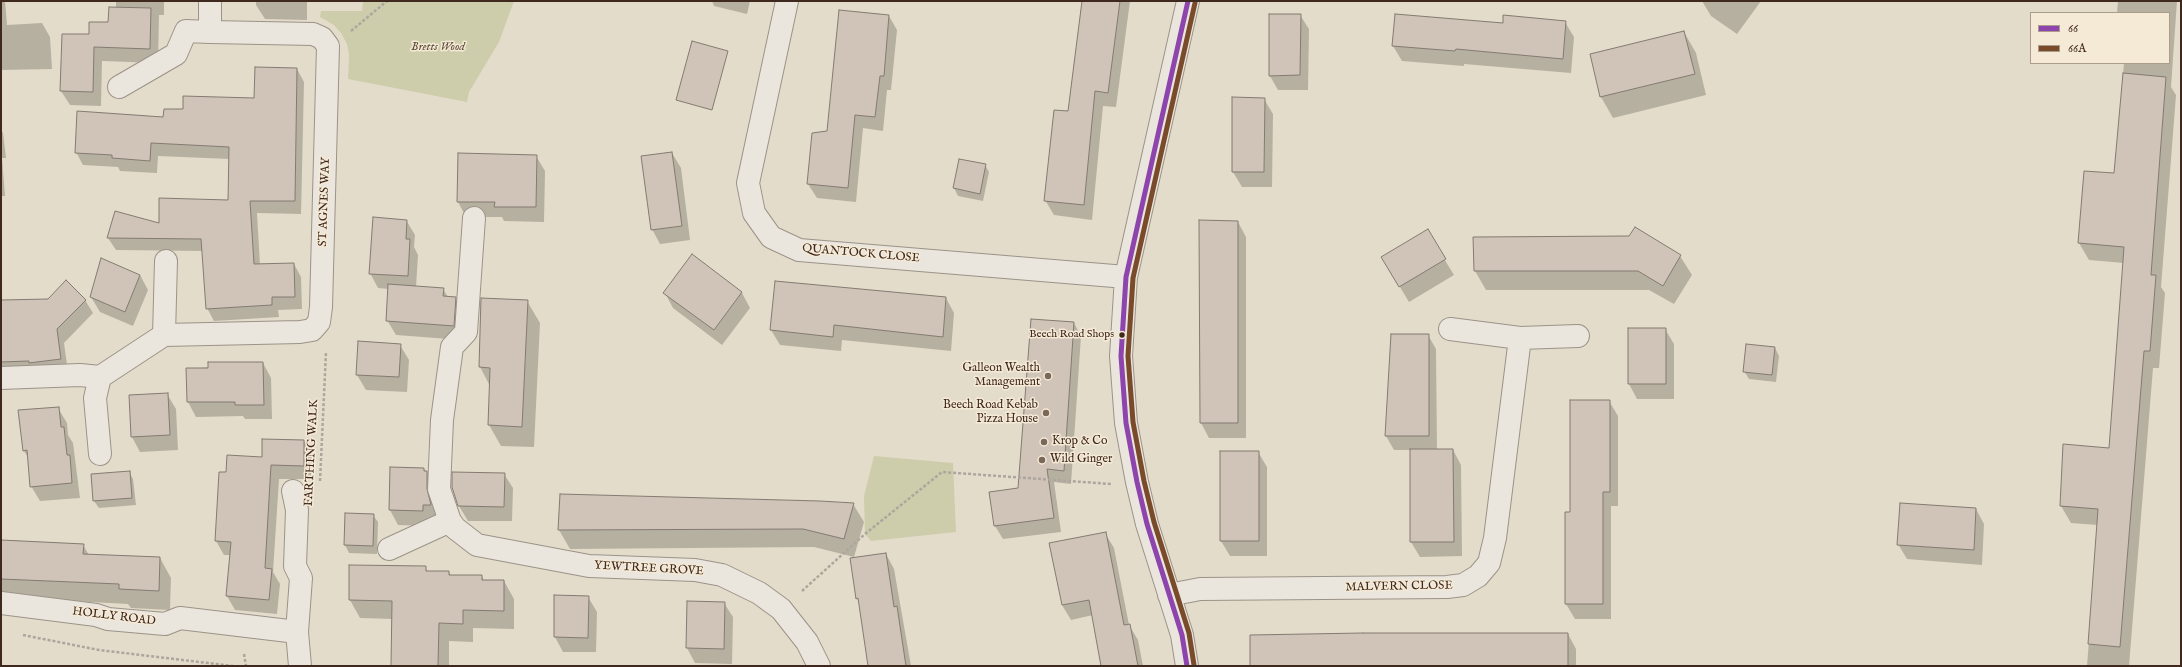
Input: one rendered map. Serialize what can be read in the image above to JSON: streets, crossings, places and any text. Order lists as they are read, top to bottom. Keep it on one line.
{"streets":{"street":["ST AGNES WAY","QUANTOCK CLOSE","YEWTREE GROVE","MALVERN CLOSE","HOLLY ROAD"],"path":["FARTHING WALK"]},"crossings":[["ST AGNES WAY","FARTHING WALK"]],"parks":["Bretts Wood"],"places":["Beech Road Shops","Galleon Wealth Management","Beech Road Kebab Pizza House","Krop & Co","Wild Ginger"],"lines":["transit line 66","transit line 66A"],"legend":["66","66A"]}
